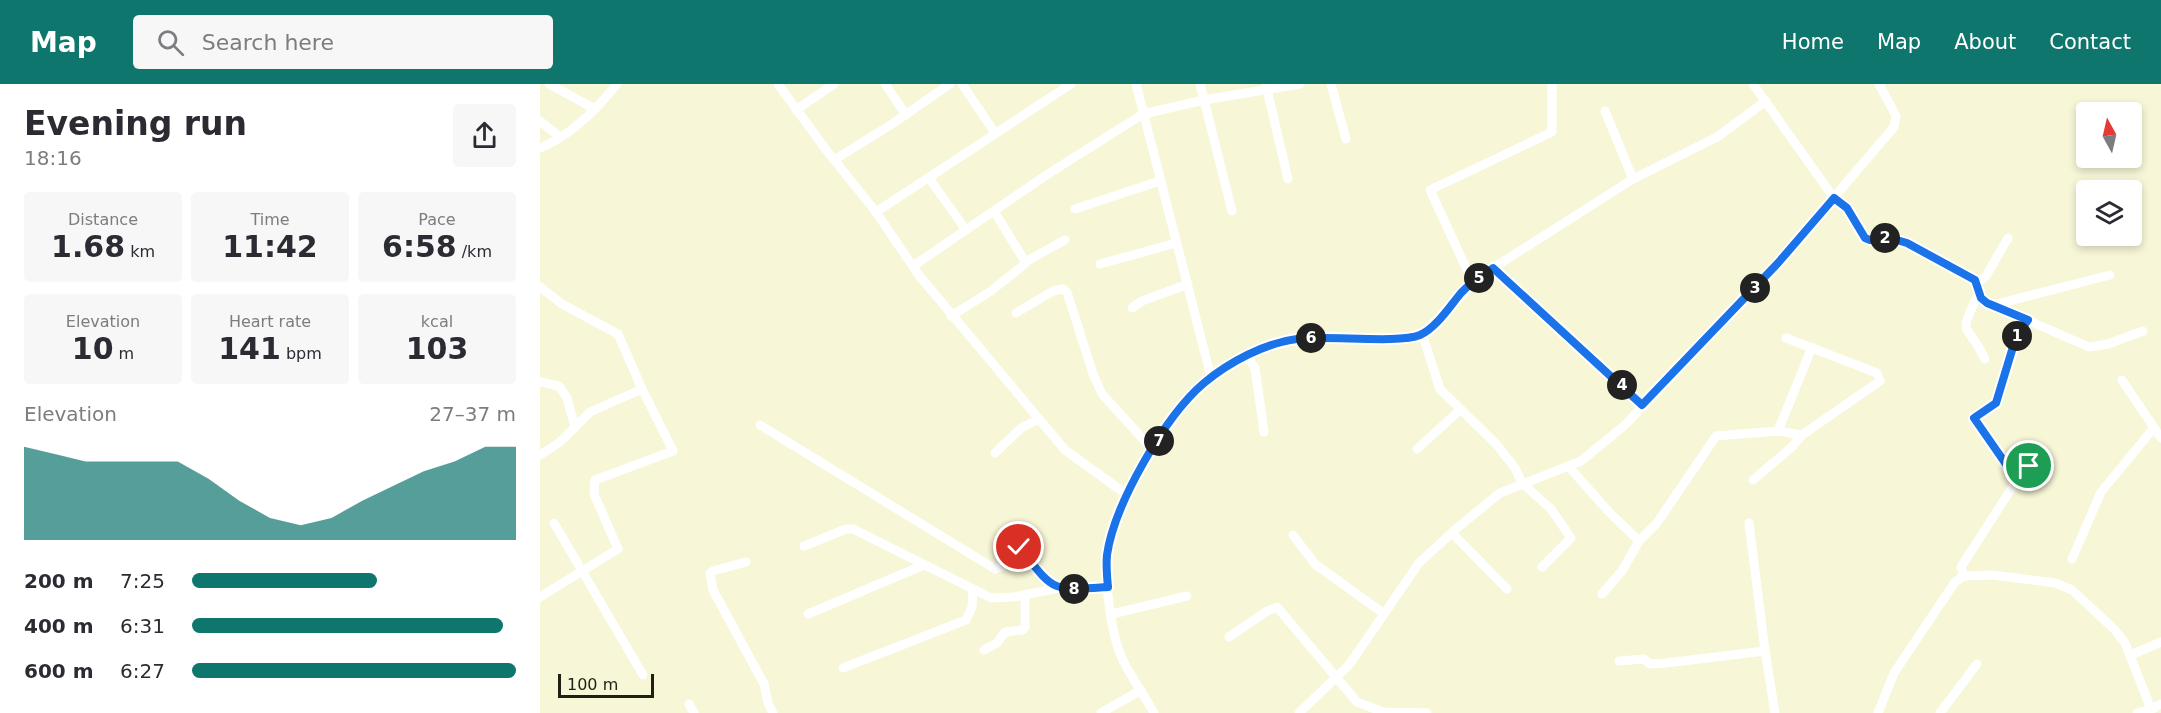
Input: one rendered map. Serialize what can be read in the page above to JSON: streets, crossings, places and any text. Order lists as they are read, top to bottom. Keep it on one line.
{"scale_bar":"100 m","north":"top","page":{"header":"Map","search":"Search here","nav":["Home","Map","About","Contact"],"heading":["Evening run","18:16"],"stats":[["Distance","1.68 km"],["Time","11:42"],["Pace","6:58 /km"],["Elevation","10 m"],["Heart rate","141 bpm"],["kcal","103"]],"pins":["2","5","3","1","6","4","7","8"],"chart":["Elevation","27–37 m"],"list":[{"name":"200 m","note":"7:25"},{"name":"400 m","note":"6:31"},{"name":"600 m","note":"6:27"}],"scale":"100 m"}}
